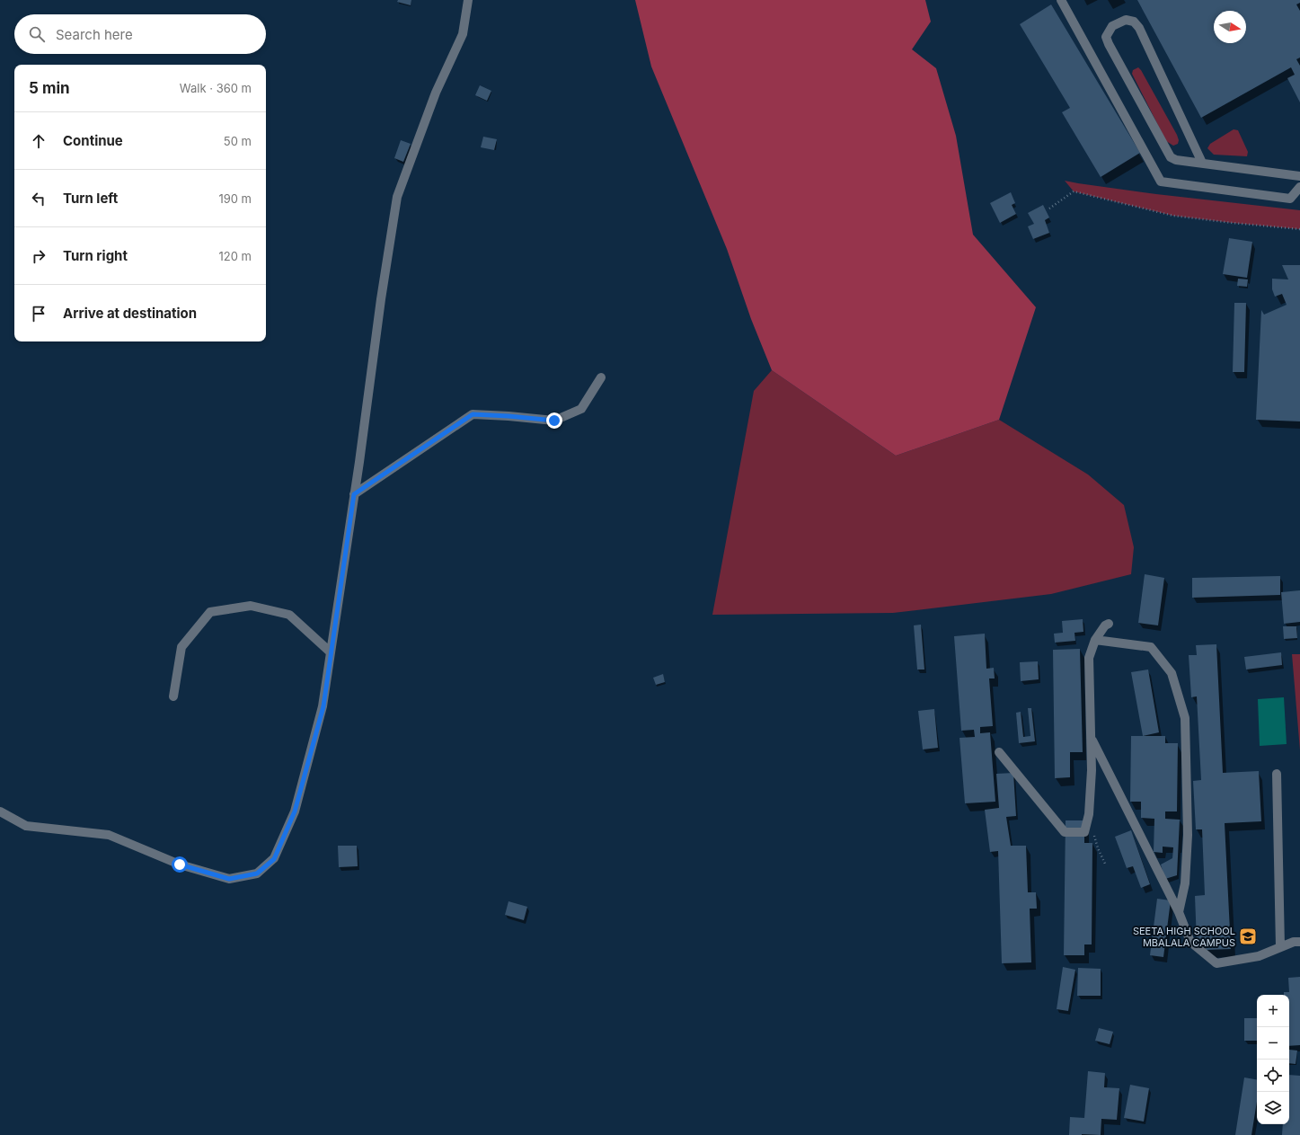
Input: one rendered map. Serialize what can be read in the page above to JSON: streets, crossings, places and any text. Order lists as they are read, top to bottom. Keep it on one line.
{"places":{"school or university":["SEETA HIGH SCHOOL MBALALA CAMPUS"]},"north":"right","page":{"search":"Search here","heading":["5 min","Walk · 360 m"],"list":[["Continue","50 m"],["Turn left","190 m"],["Turn right","120 m"],"Arrive at destination"],"map_buttons":["+","−"]}}
